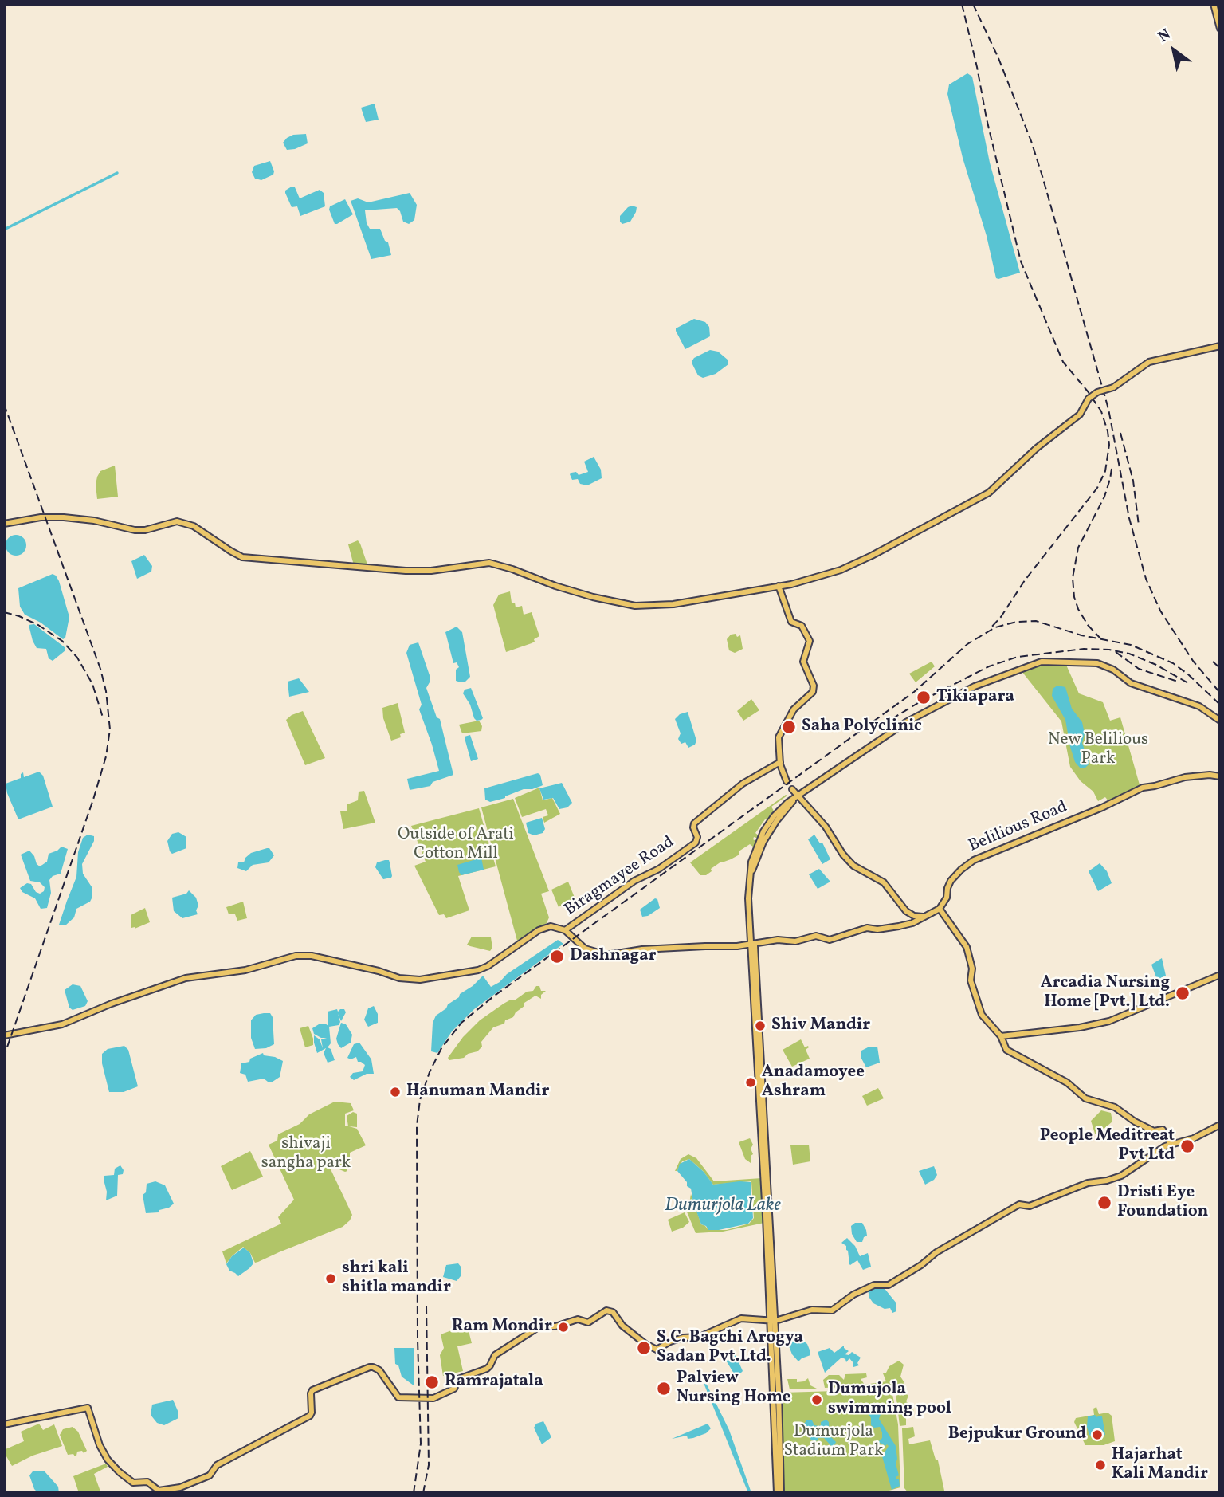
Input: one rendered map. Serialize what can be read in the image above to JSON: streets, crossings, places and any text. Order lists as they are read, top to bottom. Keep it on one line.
{"streets":{"main road":["Belilious Road","Biragmayee Road"]},"water":["Dumurjola Lake"],"parks":["New Belilious Park","Outside of Arati Cotton Mill","shivaji sangha park","Dumurjola Stadium Park"],"places":["Tikiapara","Saha Polyclinic","Dashnagar","Arcadia Nursing Home [Pvt.] Ltd.","Shiv Mandir","Anadamoyee Ashram","Hanuman Mandir","People Meditreat Pvt Ltd","Dristi Eye Foundation","shri kali shitla mandir","Ram Mondir","S.C. Bagchi Arogya Sadan Pvt.Ltd.","Ramrajatala","Palview Nursing Home","Dumujola swimming pool","Bejpukur Ground","Hajarhat Kali Mandir"],"north":"top left"}
